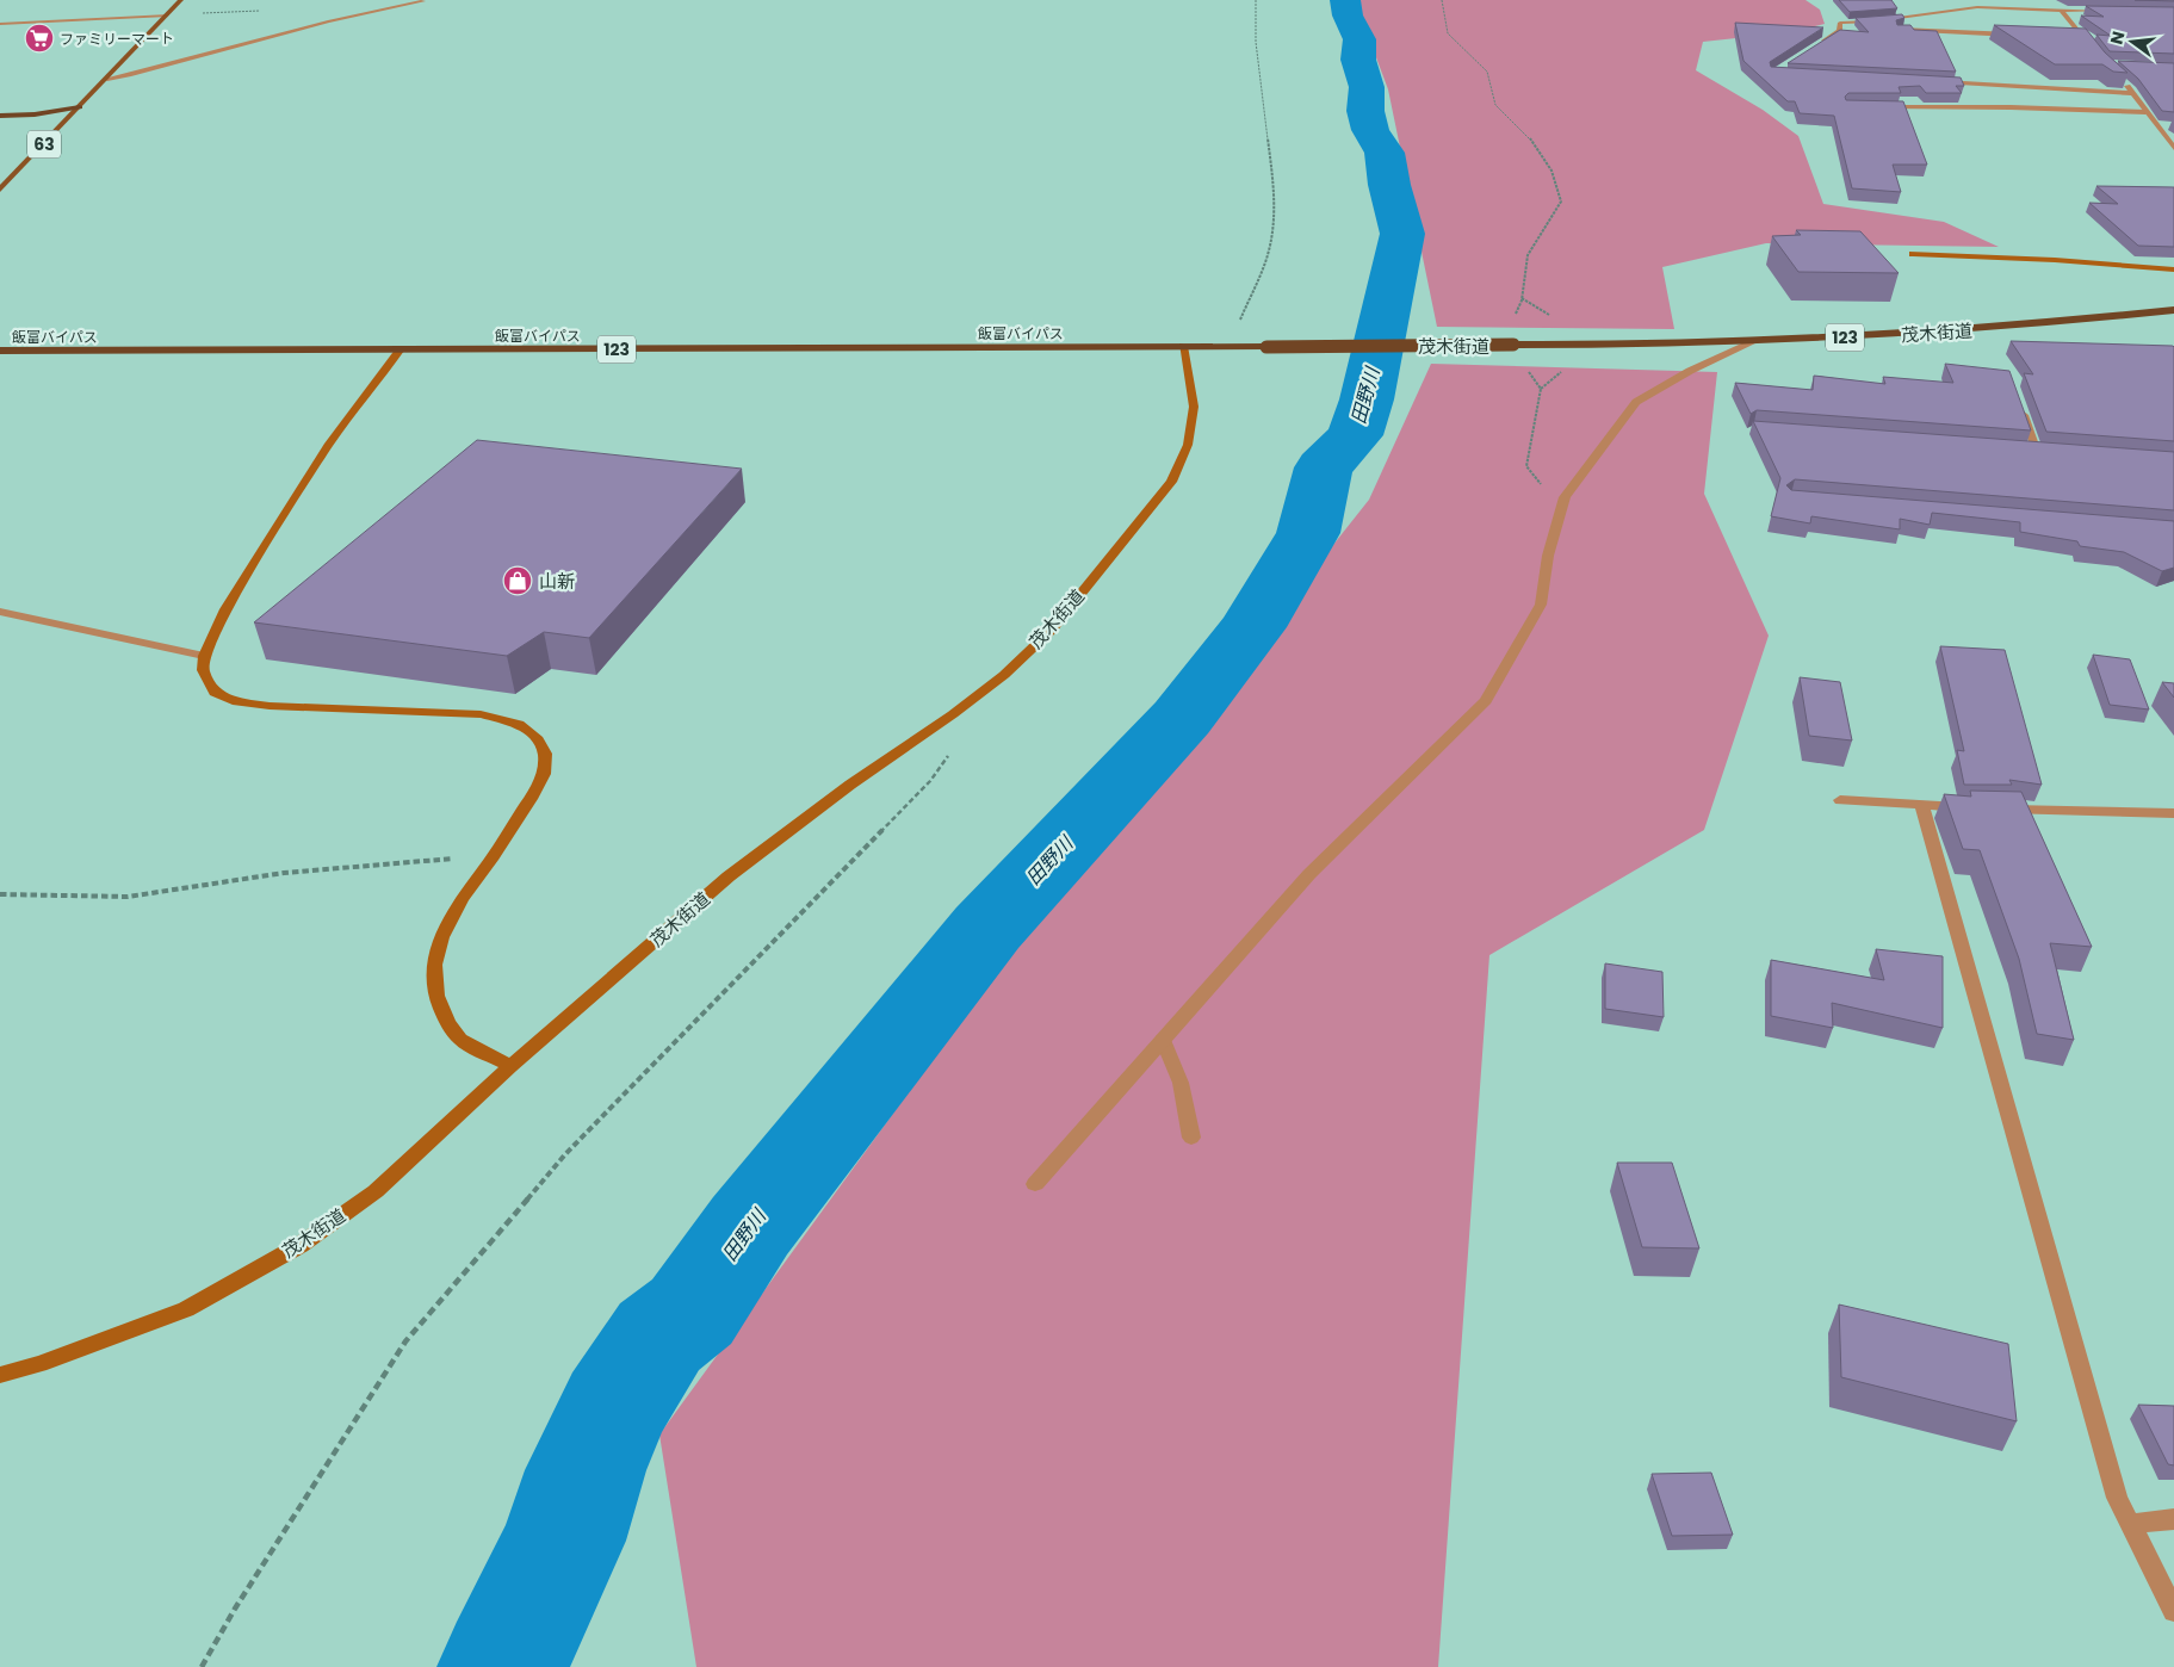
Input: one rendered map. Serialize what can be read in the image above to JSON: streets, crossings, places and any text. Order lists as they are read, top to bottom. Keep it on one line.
{"streets":{"highway":["飯富バイパス","茂木街道","123"],"main road":["63"]},"crossings":[["飯富バイパス","茂木街道"]],"water":["田野川"],"places":{"supermarket":["ファミリーマート"],"shop":["山新"]},"north":"left"}
